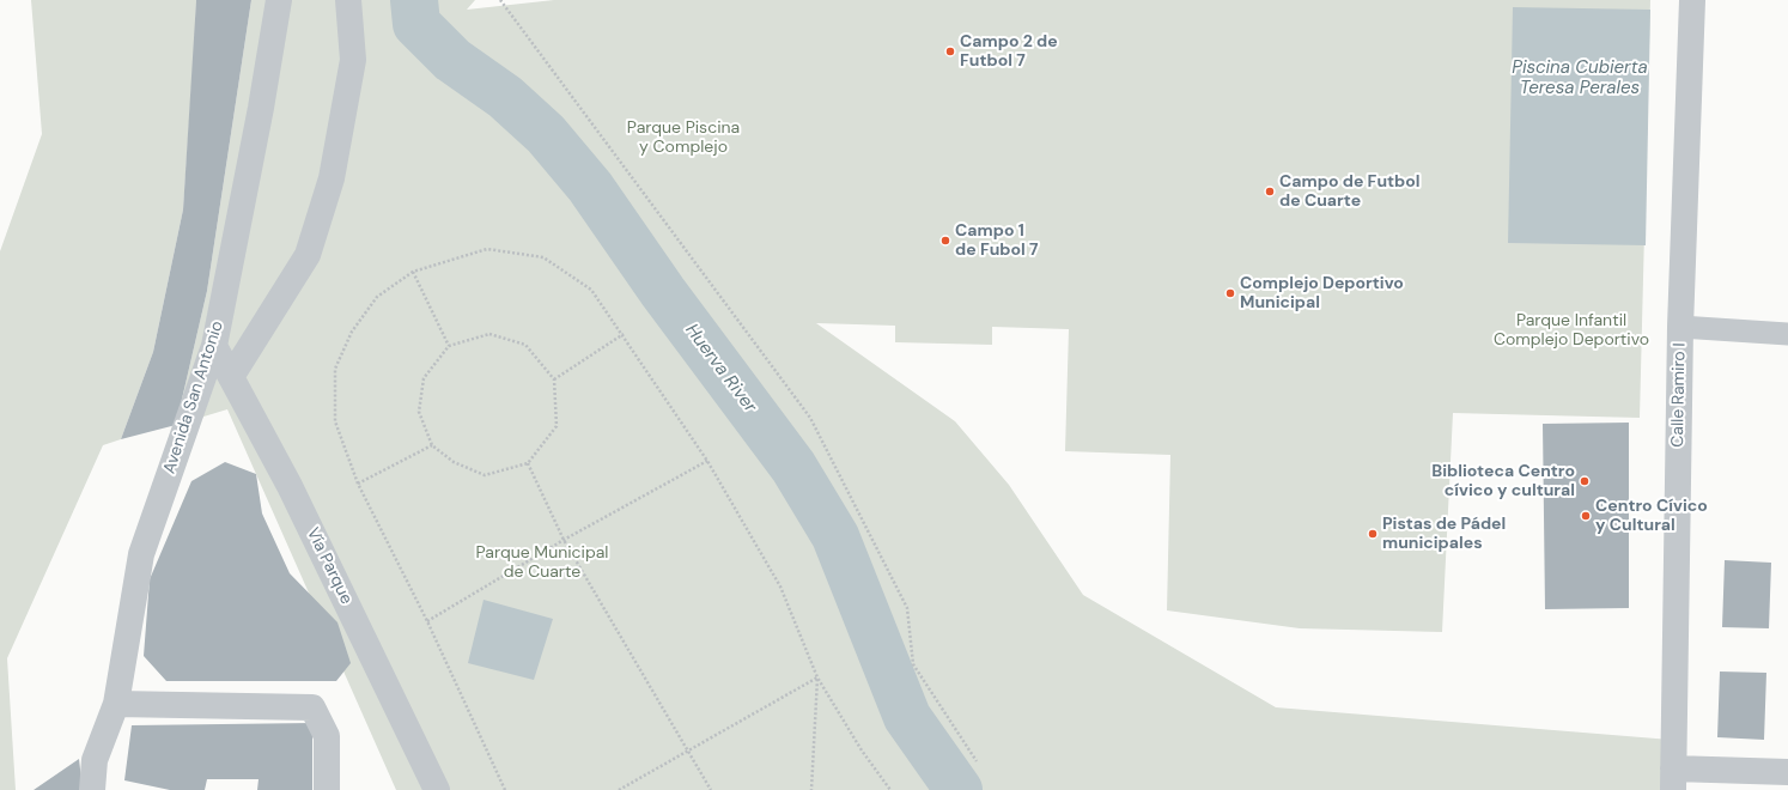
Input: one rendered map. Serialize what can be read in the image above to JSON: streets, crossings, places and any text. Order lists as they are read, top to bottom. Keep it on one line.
{"streets":{"street":["Calle Ramiro I","Avenida San Antonio","Vía Parque"]},"crossings":[["Avenida San Antonio","Vía Parque"]],"water":["Piscina Cubierta Teresa Perales","Huerva River"],"parks":["Parque Piscina y Complejo","Parque Infantil Complejo Deportivo","Parque Municipal de Cuarte"],"places":["Campo 2 de Futbol 7","Campo de Futbol de Cuarte","Campo 1 de Fubol 7","Complejo Deportivo Municipal","Biblioteca Centro cívico y cultural","Centro Cívico y Cultural","Pistas de Pádel municipales"]}
